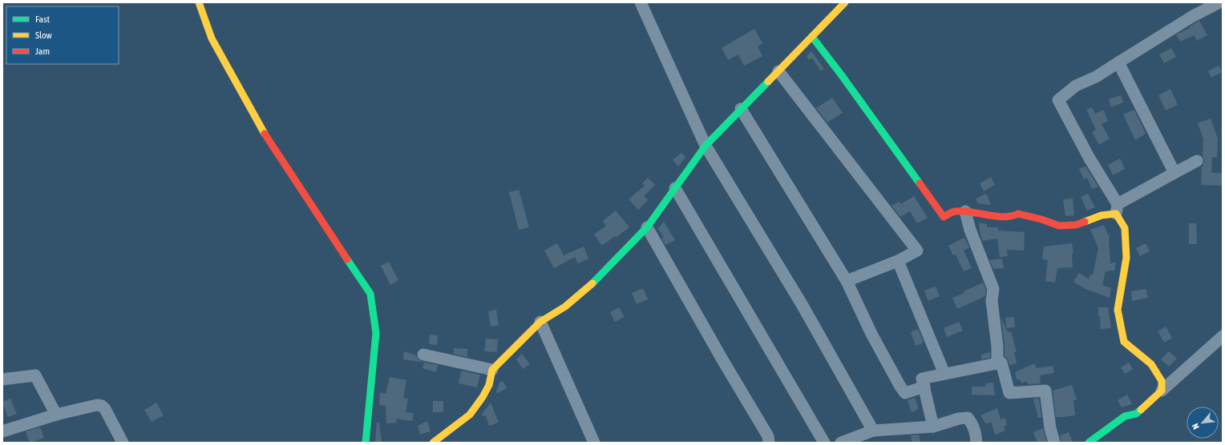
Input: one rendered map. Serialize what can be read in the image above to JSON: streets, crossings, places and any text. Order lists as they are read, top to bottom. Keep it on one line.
{"legend":["Fast","Slow","Jam"],"north":"bottom left"}
